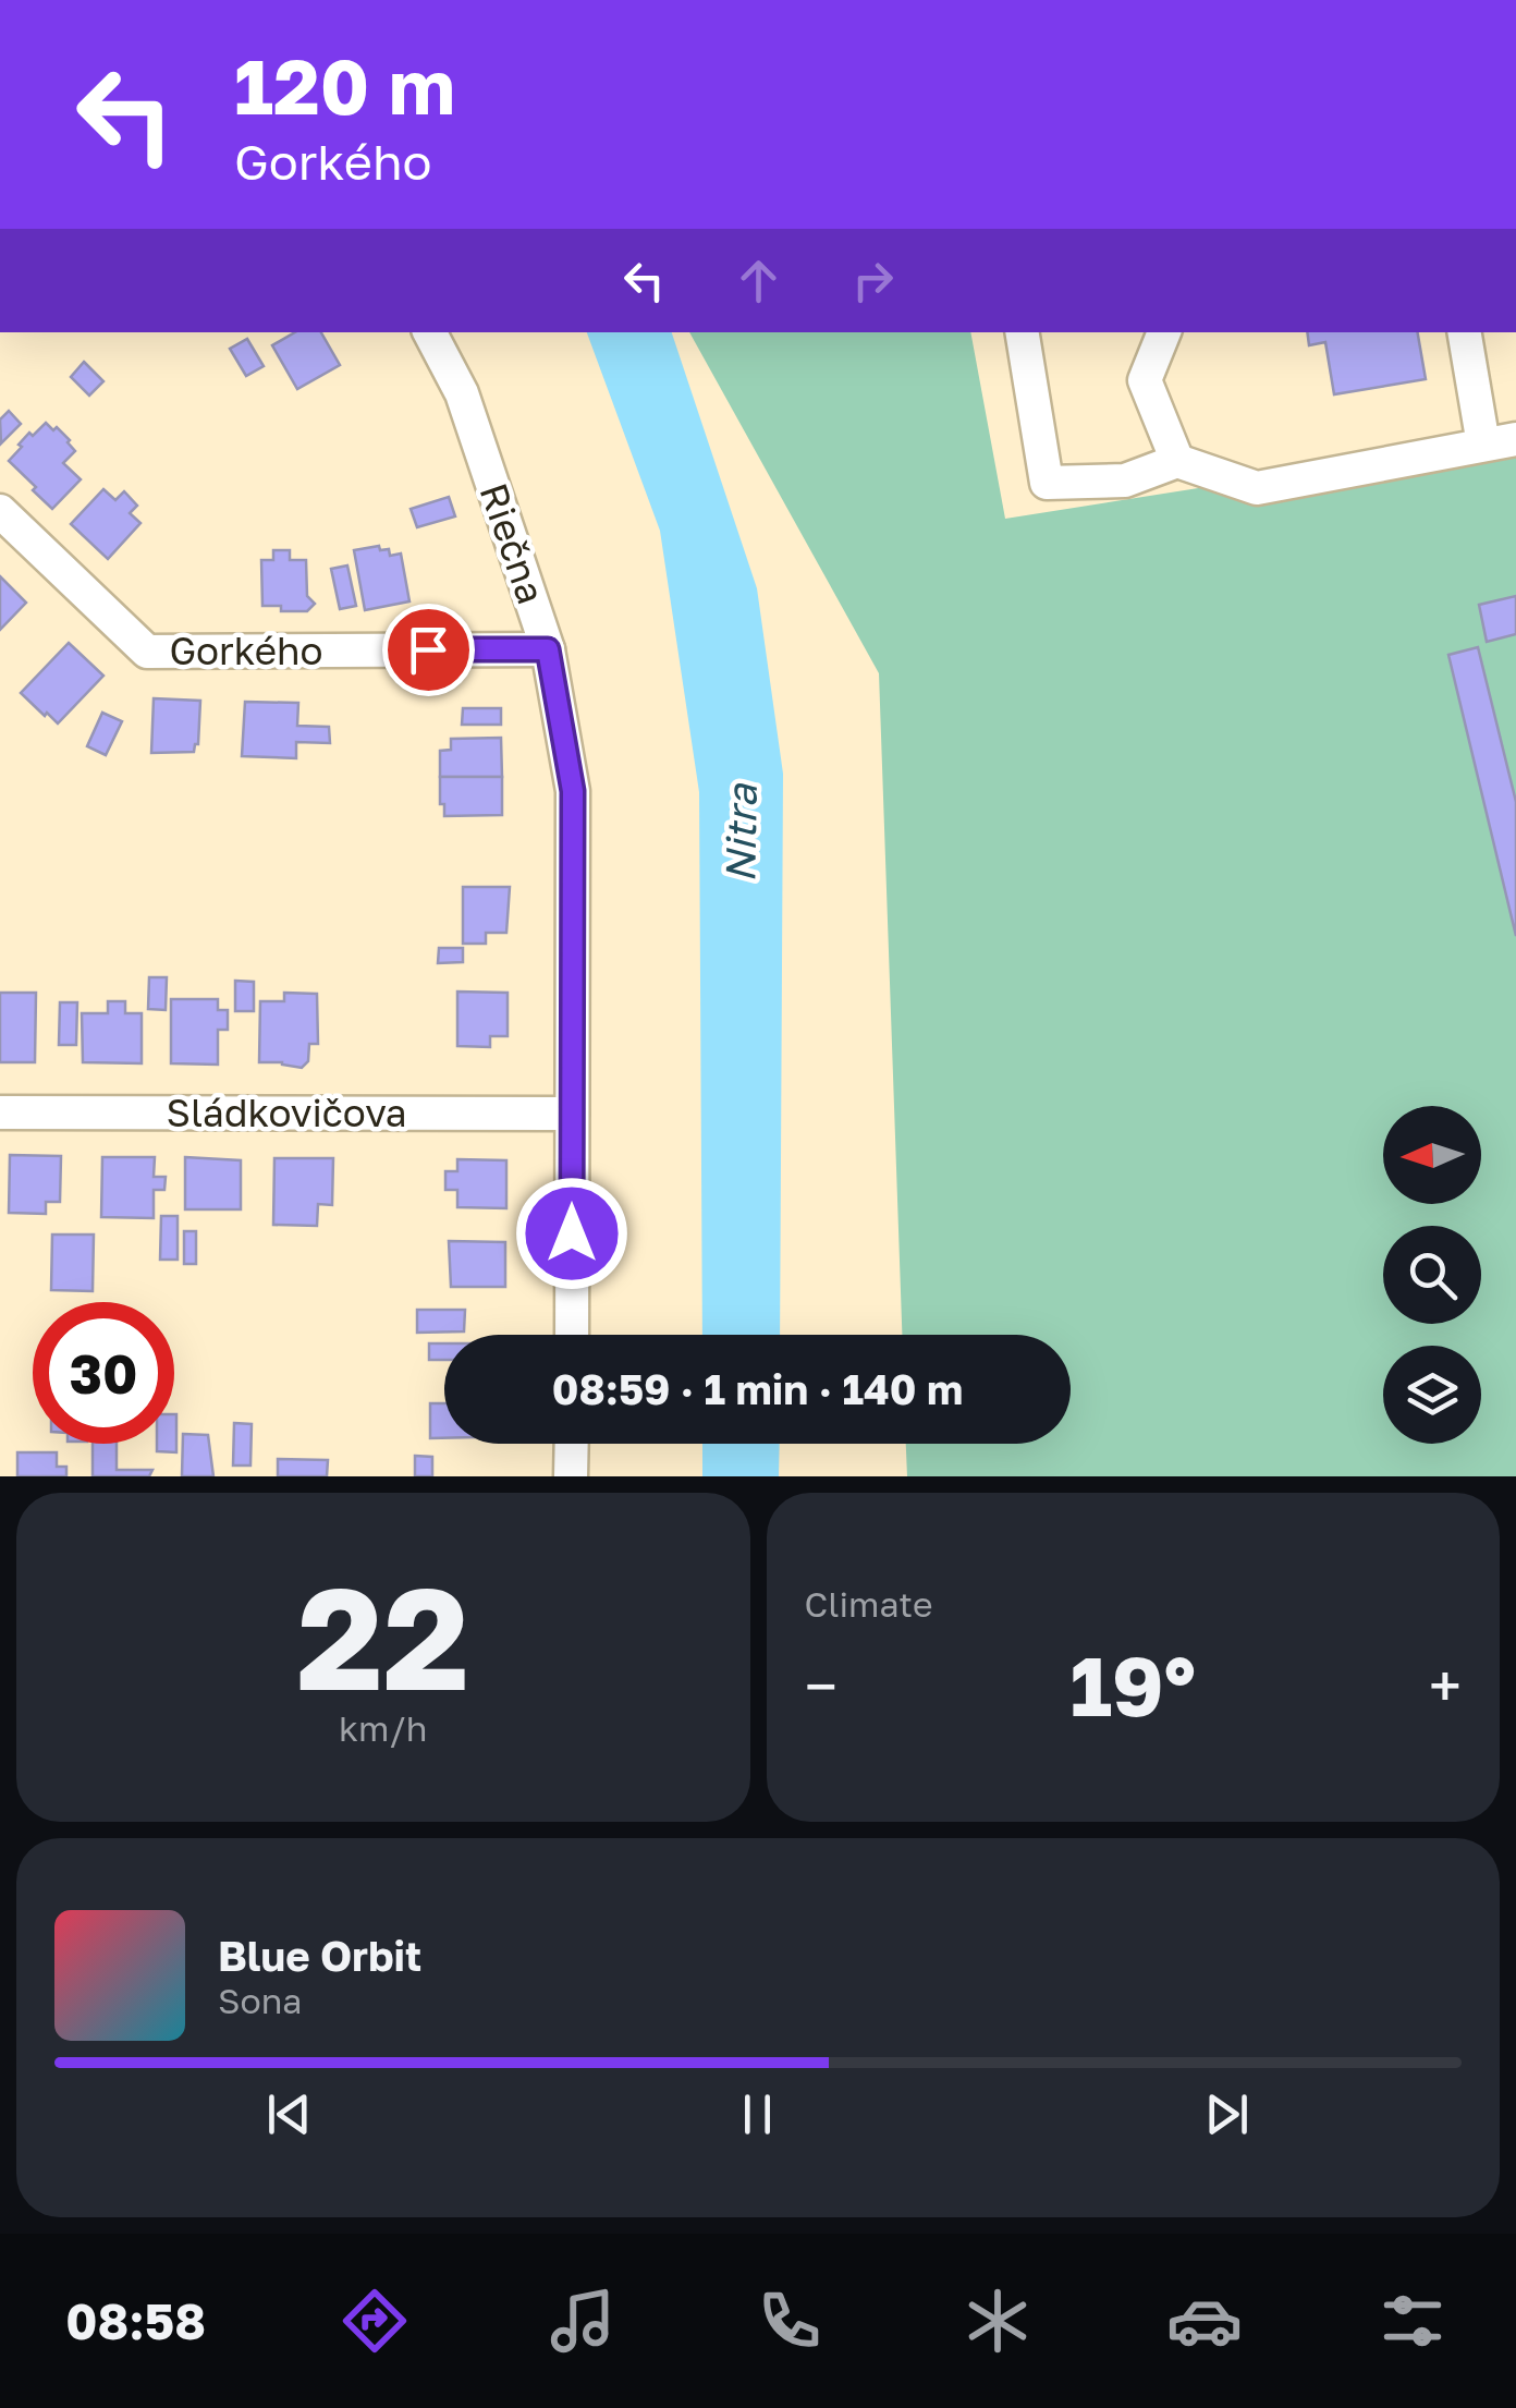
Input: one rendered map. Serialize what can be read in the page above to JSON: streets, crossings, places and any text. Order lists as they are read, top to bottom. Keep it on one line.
{"streets":{"street":["Riečna","Gorkého","Sládkovičova"]},"crossings":[["Riečna","Gorkého"],["Riečna","Sládkovičova"]],"water":["Nitra"],"north":"left","page":{"turn":["120 m","Gorkého"],"limit":"30","trip":"08:59 · 1 min · 140 m","tile":[["22","km/h"],"Climate"],"heat":["−","19°","+"],"song":["Blue Orbit","Sona"],"tabs":"08:58"}}
